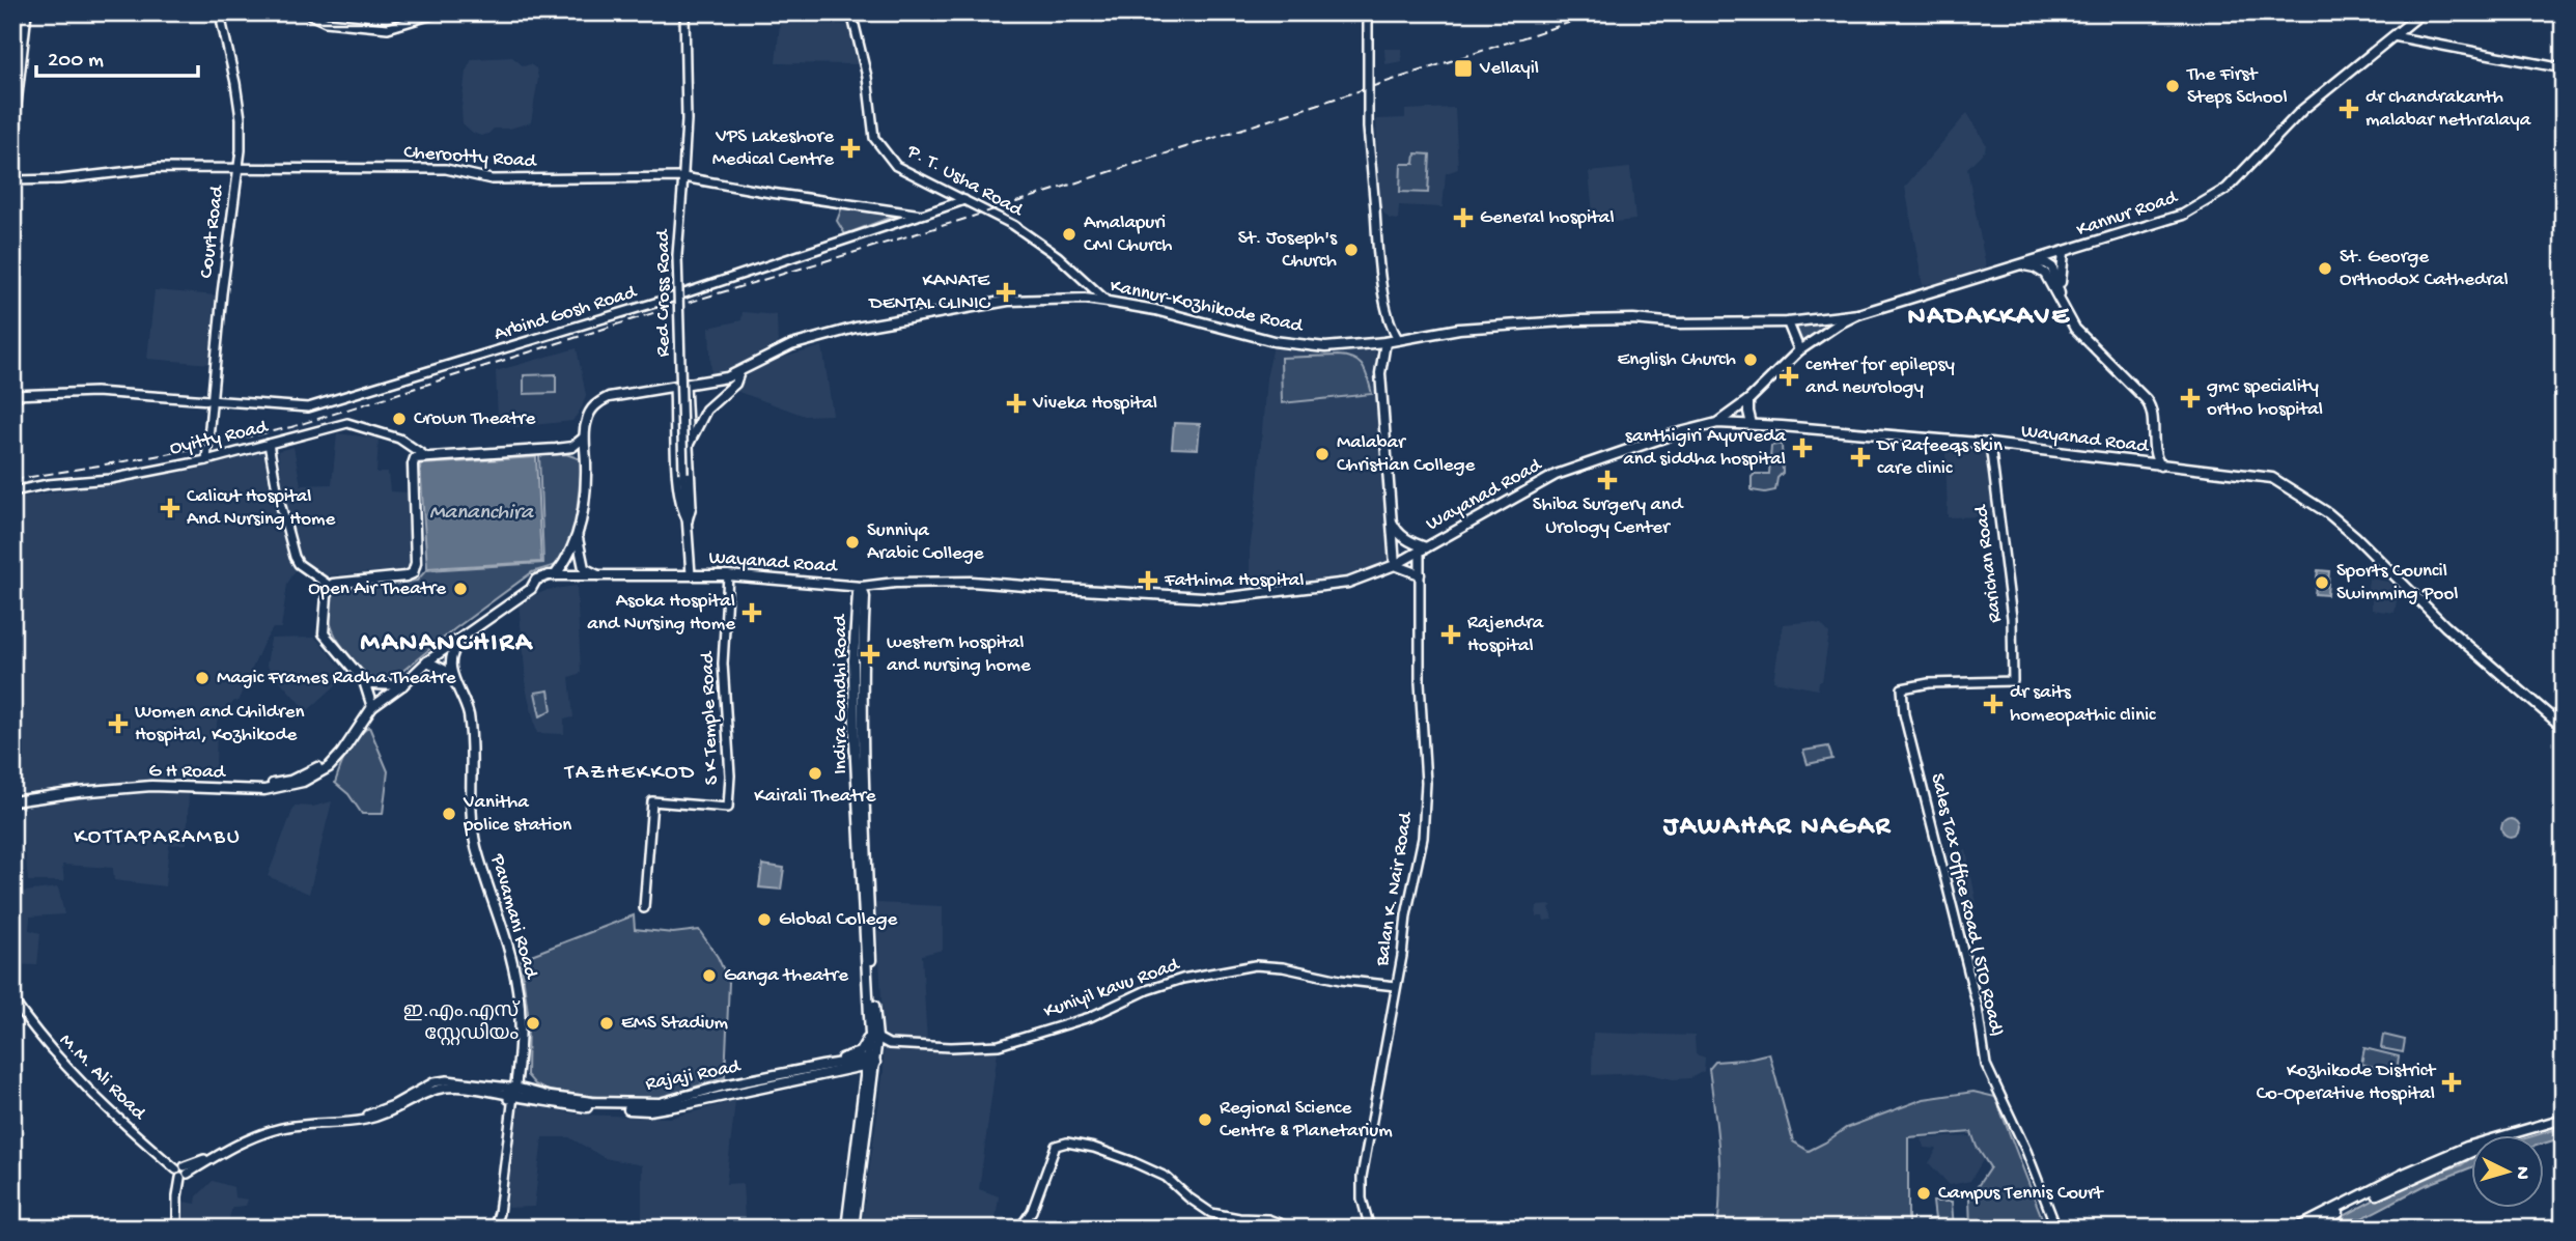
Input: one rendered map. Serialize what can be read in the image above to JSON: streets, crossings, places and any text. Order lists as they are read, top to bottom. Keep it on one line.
{"streets":{"main road":["Cherootty Road","P. T. Usha Road","Kannur Road","Court Road","Red Cross Road","Kannur-Kozhikode Road","Arbind Gosh Road","Oyitty Road","Wayanad Road","Rarichan Road","Indira Gandhi Road","S K Temple Road","G H Road","Balan K. Nair Road","Sales Tax Office Road ( STO Road)","Pavamani Road","Kuniyil kavu Road","Rajaji Road","M.M. Ali Road"]},"crossings":[["Cherootty Road","P. T. Usha Road"],["Cherootty Road","Court Road"],["Cherootty Road","Red Cross Road"],["Cherootty Road","Arbind Gosh Road"],["P. T. Usha Road","Kannur-Kozhikode Road"],["Kannur Road","Kannur-Kozhikode Road"],["Court Road","Arbind Gosh Road"],["Court Road","Oyitty Road"],["Red Cross Road","Wayanad Road"],["Wayanad Road","Rarichan Road"],["Wayanad Road","Indira Gandhi Road"],["Wayanad Road","S K Temple Road"],["Wayanad Road","Balan K. Nair Road"],["Rarichan Road","Sales Tax Office Road ( STO Road)"],["Indira Gandhi Road","Kuniyil kavu Road"],["Indira Gandhi Road","Rajaji Road"],["Balan K. Nair Road","Kuniyil kavu Road"],["Pavamani Road","Rajaji Road"]],"districts":["NADAKKAVE","MANANCHIRA","TAZHEKKOD","JAWAHAR NAGAR","KOTTAPARAMBU"],"water":["Mananchira"],"places":{"transit":["Vellayil"],"other":["The First Steps School","Amalapuri CMI Church","St. Joseph's Church","St. George Orthodox Cathedral","English Church","Crown Theatre","Malabar Christian College","Sunniya Arabic College","Sports Council Swimming Pool","Open Air Theatre","Magic Frames Radha Theatre","Kairali Theatre","Vanitha police station","Global College","Ganga theatre","ഇ.എം.എസ് സ്റ്റേഡിയം","EMS Stadium","Regional Science Centre & Planetarium","Campus Tennis Court"],"health":["dr chandrakanth malabar nethralaya","VPS Lakeshore Medical Centre","General hospital","KANATE DENTAL CLINIC","center for epilepsy and neurology","gmc speciality ortho hospital","Viveka Hospital","santhigiri Ayurveda and siddha hospital","Dr Rafeeqs skin care clinic","Shiba Surgery and Urology Center","Calicut Hospital And Nursing Home","Fathima Hospital","Asoka Hospital and Nursing Home","Rajendra Hospital","western hospital and nursing home","dr saits homeopathic clinic","Women and Children Hospital, Kozhikode","Kozhikode District Co-Operative Hospital"]},"scale_bar":"200 m","north":"right"}
